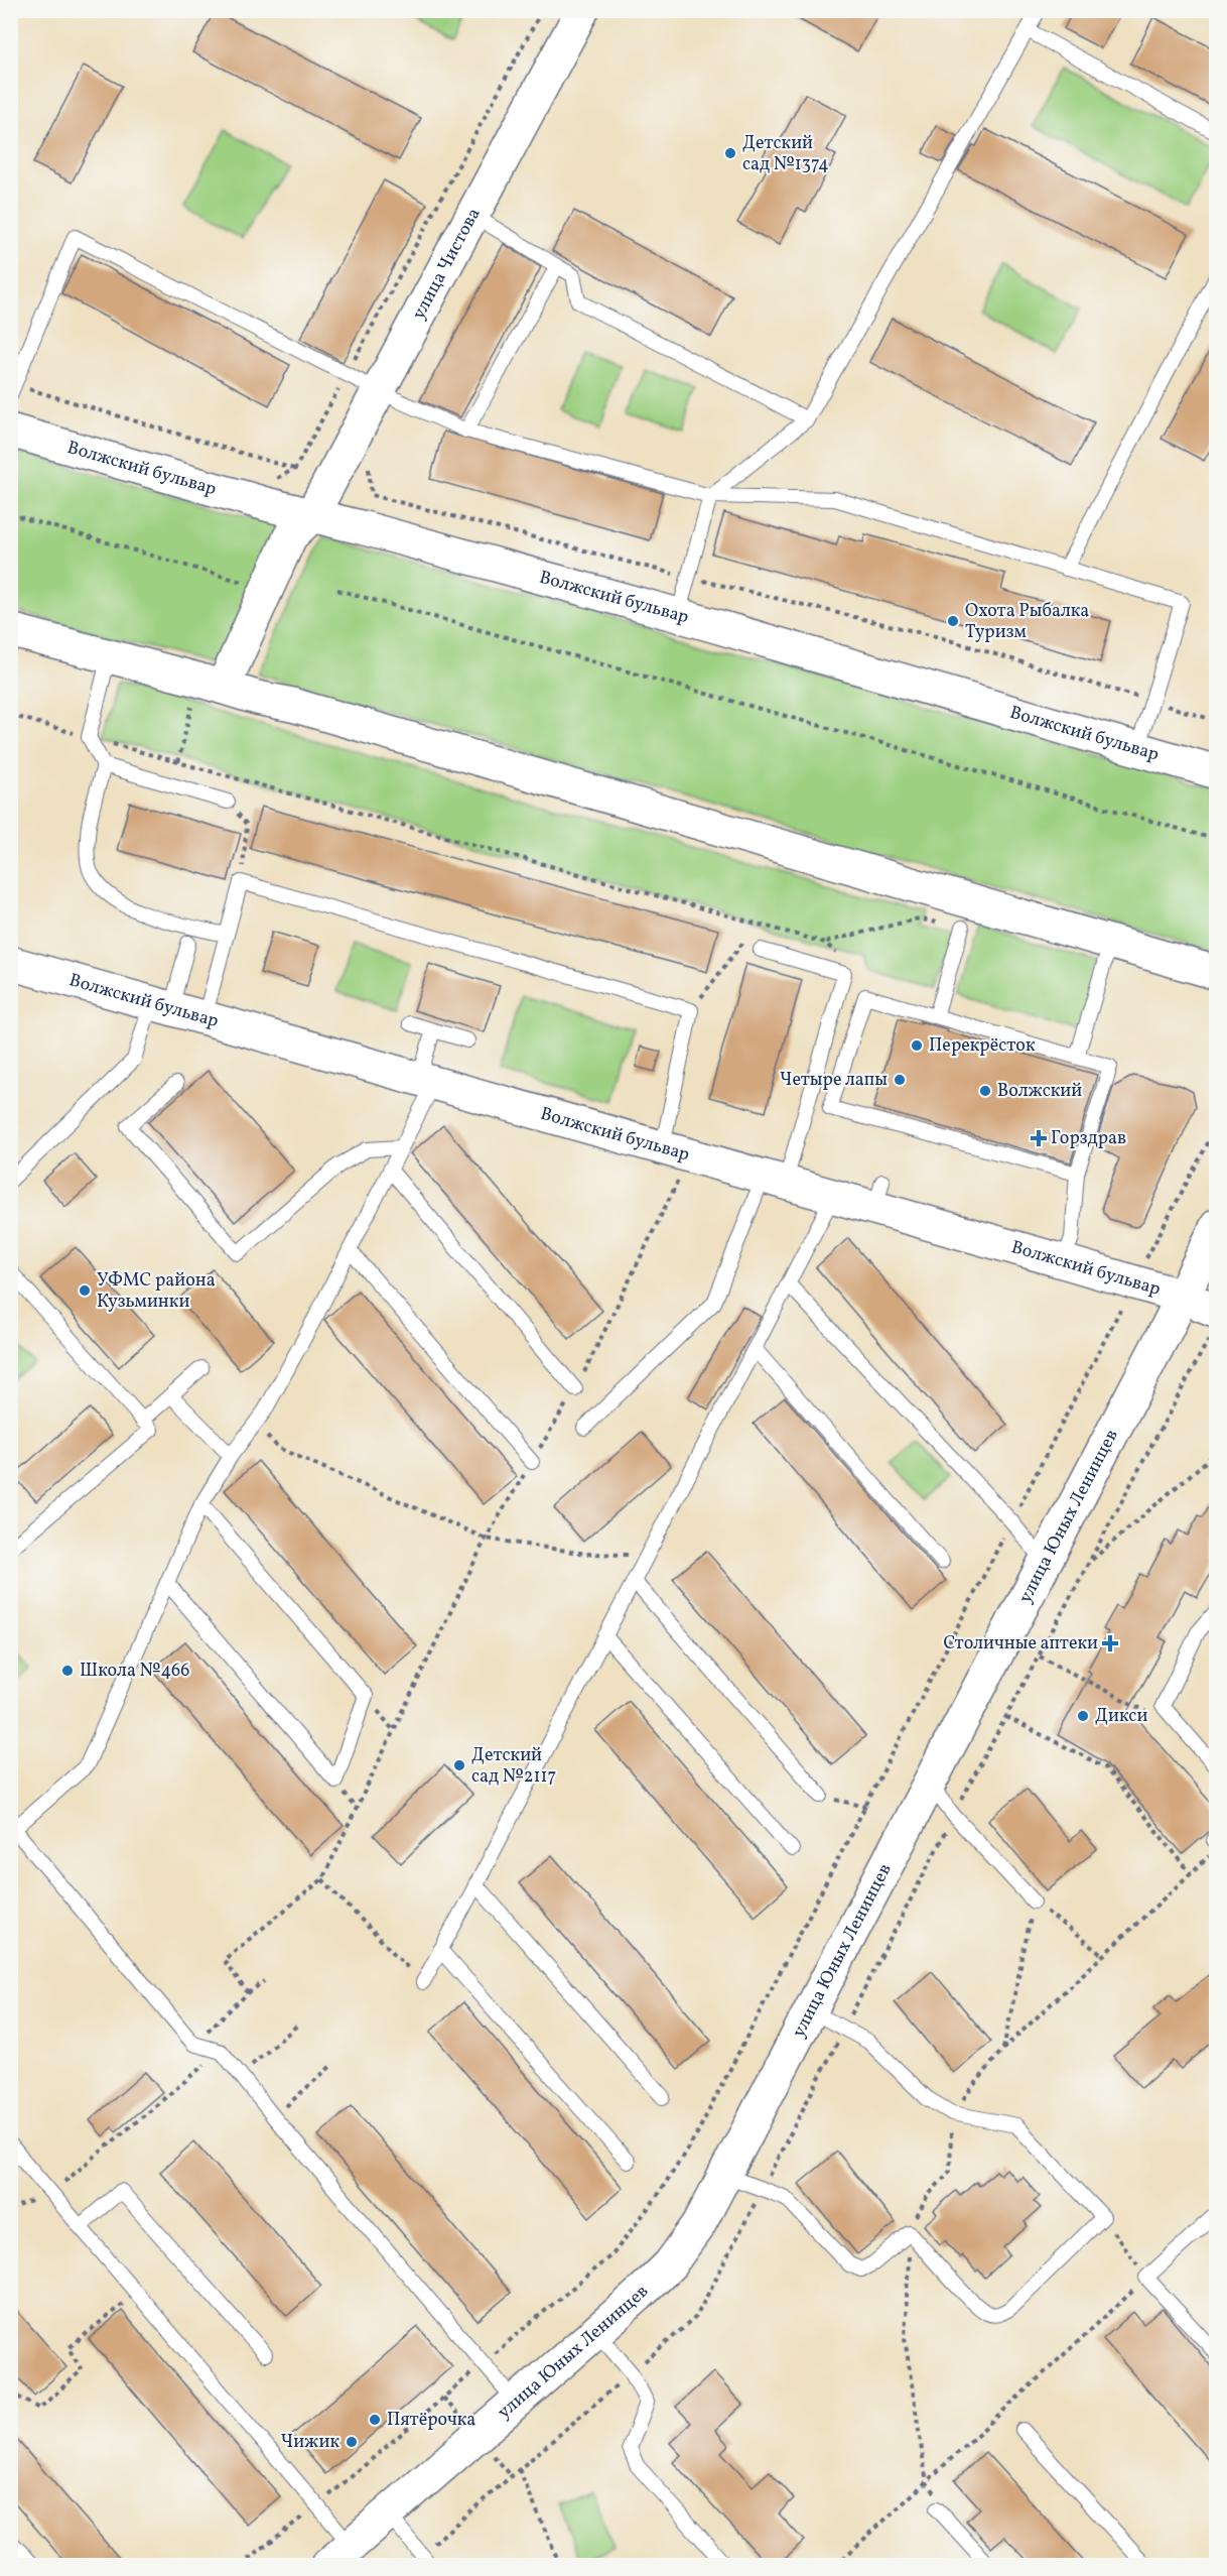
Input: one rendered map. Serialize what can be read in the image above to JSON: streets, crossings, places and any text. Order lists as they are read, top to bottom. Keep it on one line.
{"streets":{"main road":["улица Чистова","Волжский бульвар","улица Юных Ленинцев"]},"crossings":[["улица Чистова","Волжский бульвар"],["Волжский бульвар","улица Юных Ленинцев"]],"places":{"other":["Детский сад №1374","Охота Рыбалка Туризм","Перекрёсток","Четыре лапы","Волжский","УФМС района Кузьминки","Школа №466","Дикси","Детский сад №2117","Пятёрочка","Чижик"],"health":["Горздрав","Столичные аптеки"]}}
